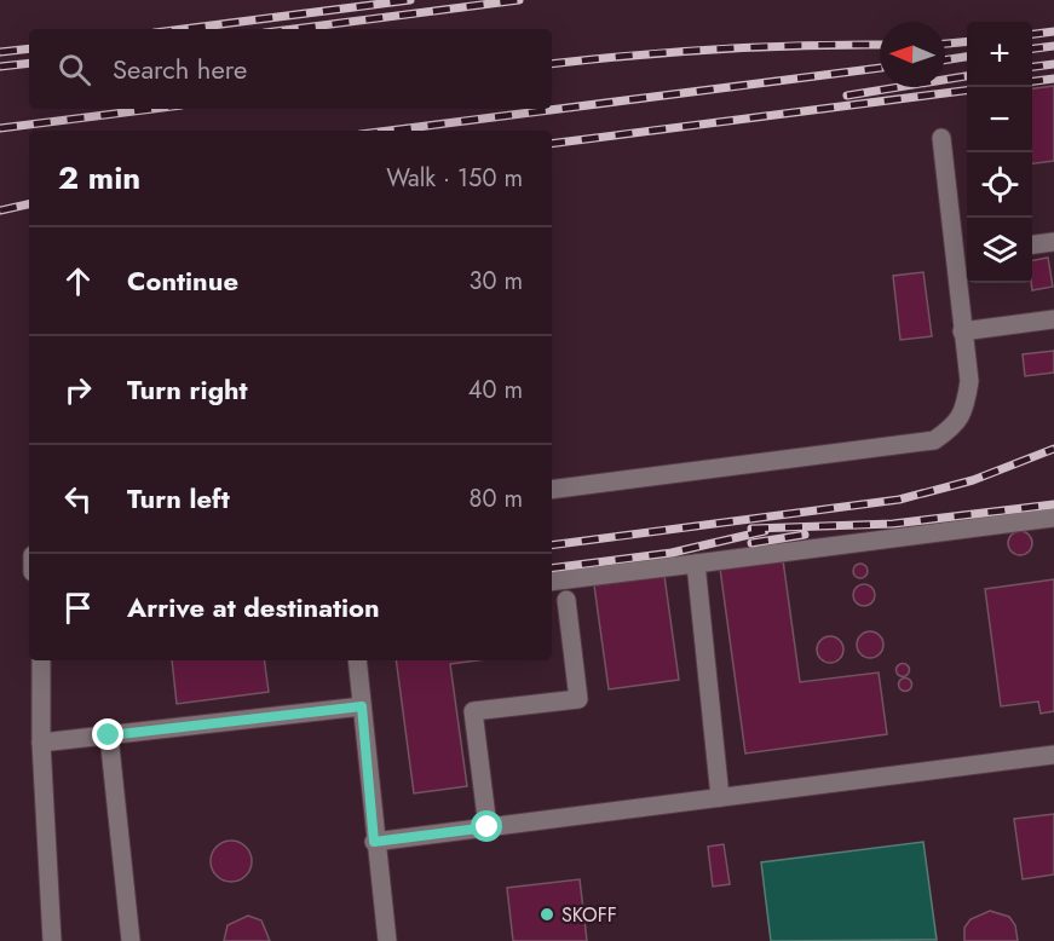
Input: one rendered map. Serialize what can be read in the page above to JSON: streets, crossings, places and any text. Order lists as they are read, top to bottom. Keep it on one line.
{"places":["SKOFF"],"north":"left","page":{"map_buttons":["+","−"],"search":"Search here","heading":["2 min","Walk · 150 m"],"list":[["Continue","30 m"],["Turn right","40 m"],["Turn left","80 m"],"Arrive at destination"]}}
